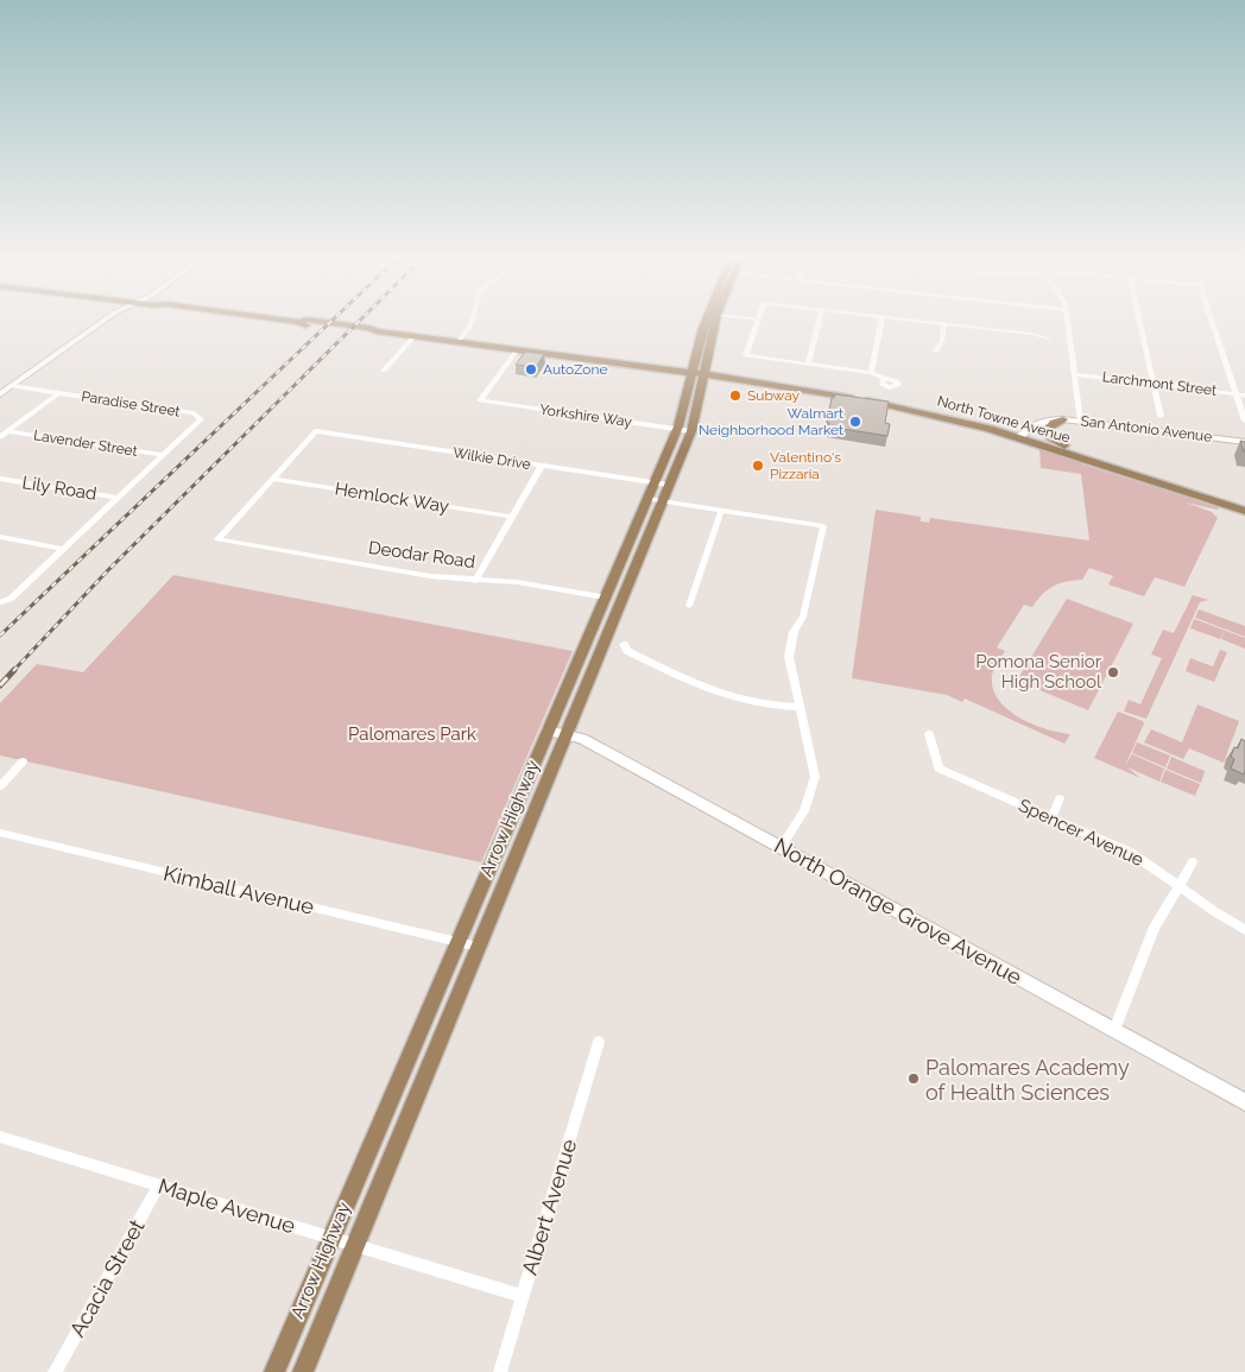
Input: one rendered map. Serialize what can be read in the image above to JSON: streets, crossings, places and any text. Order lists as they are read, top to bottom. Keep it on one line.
{"streets":{"main road":["North Towne Avenue","San Antonio Avenue","Deodar Road","Arrow Highway","North Orange Grove Avenue"],"street":["Larchmont Street","Paradise Street","Yorkshire Way","Lavender Street","Wilkie Drive","Lily Road","Hemlock Way","Spencer Avenue","Kimball Avenue","Maple Avenue","Albert Avenue","Acacia Street"]},"crossings":[["Paradise Street","Lavender Street"],["Yorkshire Way","North Towne Avenue"],["Yorkshire Way","Arrow Highway"],["North Towne Avenue","San Antonio Avenue"],["North Towne Avenue","Arrow Highway"],["Wilkie Drive","Hemlock Way"],["Wilkie Drive","Deodar Road"],["Wilkie Drive","Arrow Highway"],["Hemlock Way","Deodar Road"],["Deodar Road","Arrow Highway"],["Arrow Highway","Kimball Avenue"],["Arrow Highway","North Orange Grove Avenue"],["Arrow Highway","Maple Avenue"],["Maple Avenue","Albert Avenue"],["Maple Avenue","Acacia Street"]],"parks":["Palomares Park"],"places":["AutoZone","Subway","Walmart Neighborhood Market","Valentino's Pizzaria","Pomona Senior High School","Palomares Academy of Health Sciences"]}
